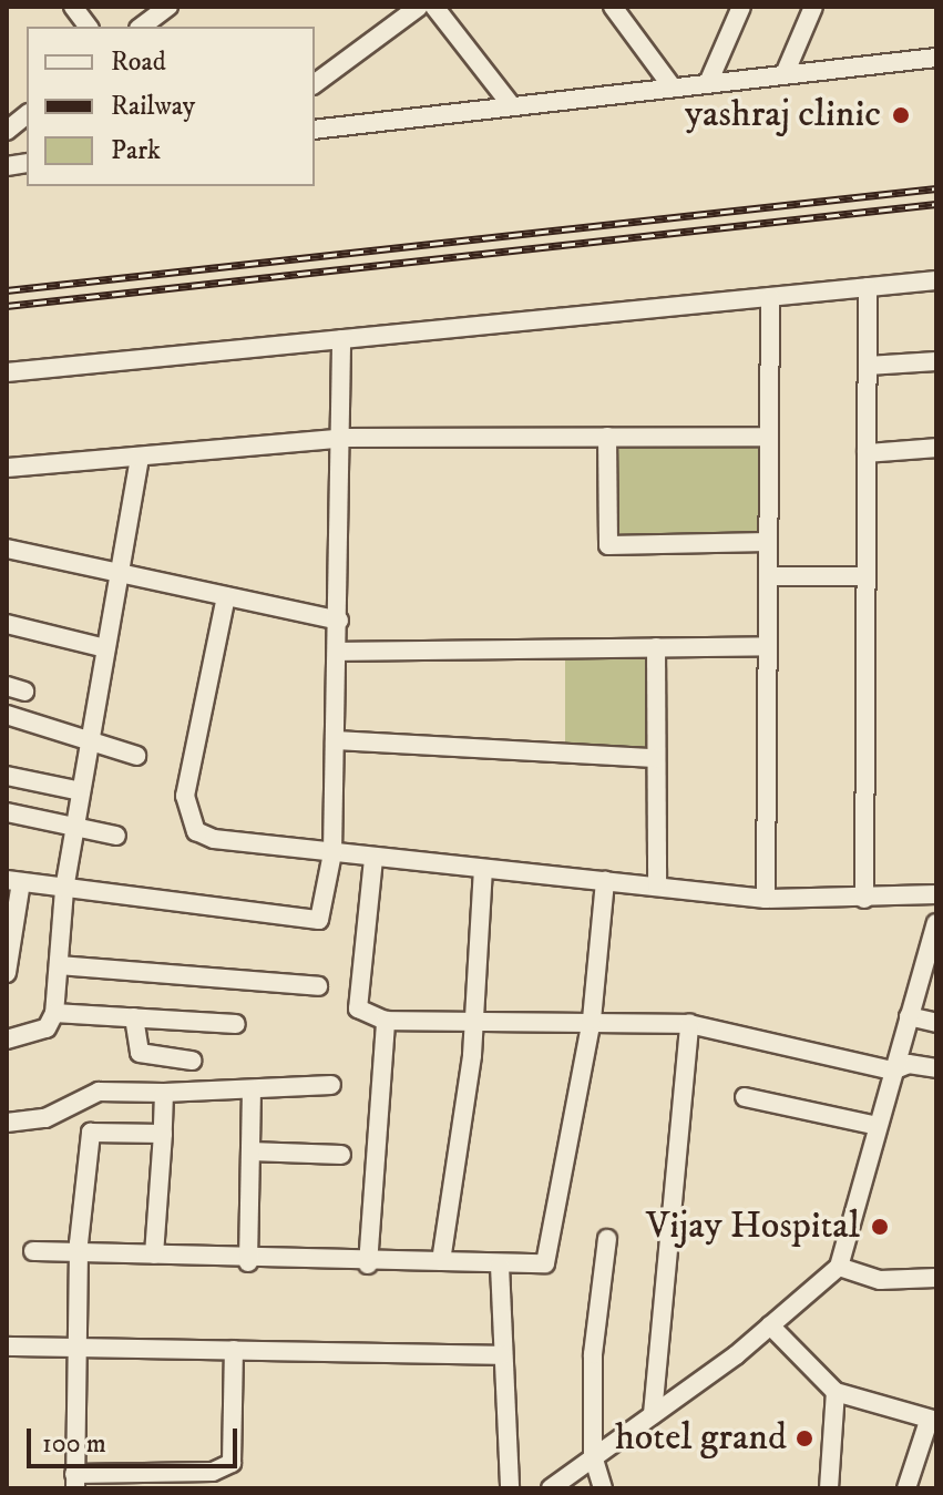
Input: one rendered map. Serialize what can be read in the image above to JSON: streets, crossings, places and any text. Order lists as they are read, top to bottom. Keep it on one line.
{"places":["yashraj clinic","Vijay Hospital","hotel grand"],"legend":["Road","Railway","Park"],"scale_bar":"100 m"}
